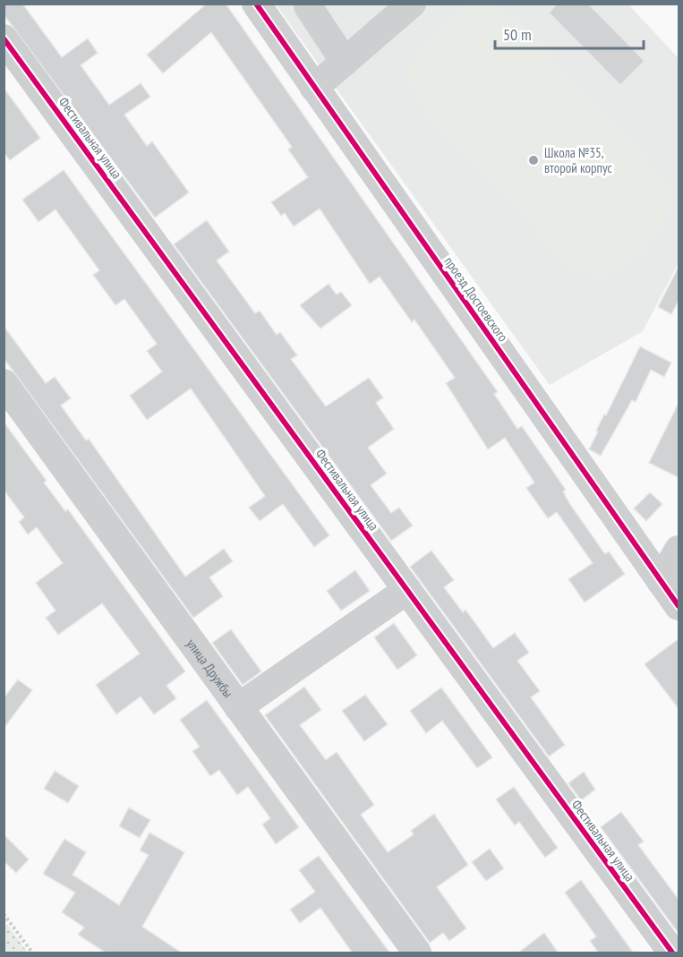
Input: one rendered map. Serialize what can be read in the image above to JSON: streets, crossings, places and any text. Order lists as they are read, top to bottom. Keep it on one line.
{"streets":{"street":["Фестивальная улица","проезд Достоевского","улица Дружбы"]},"places":["Школа №35, второй корпус"],"scale_bar":"50 m"}
